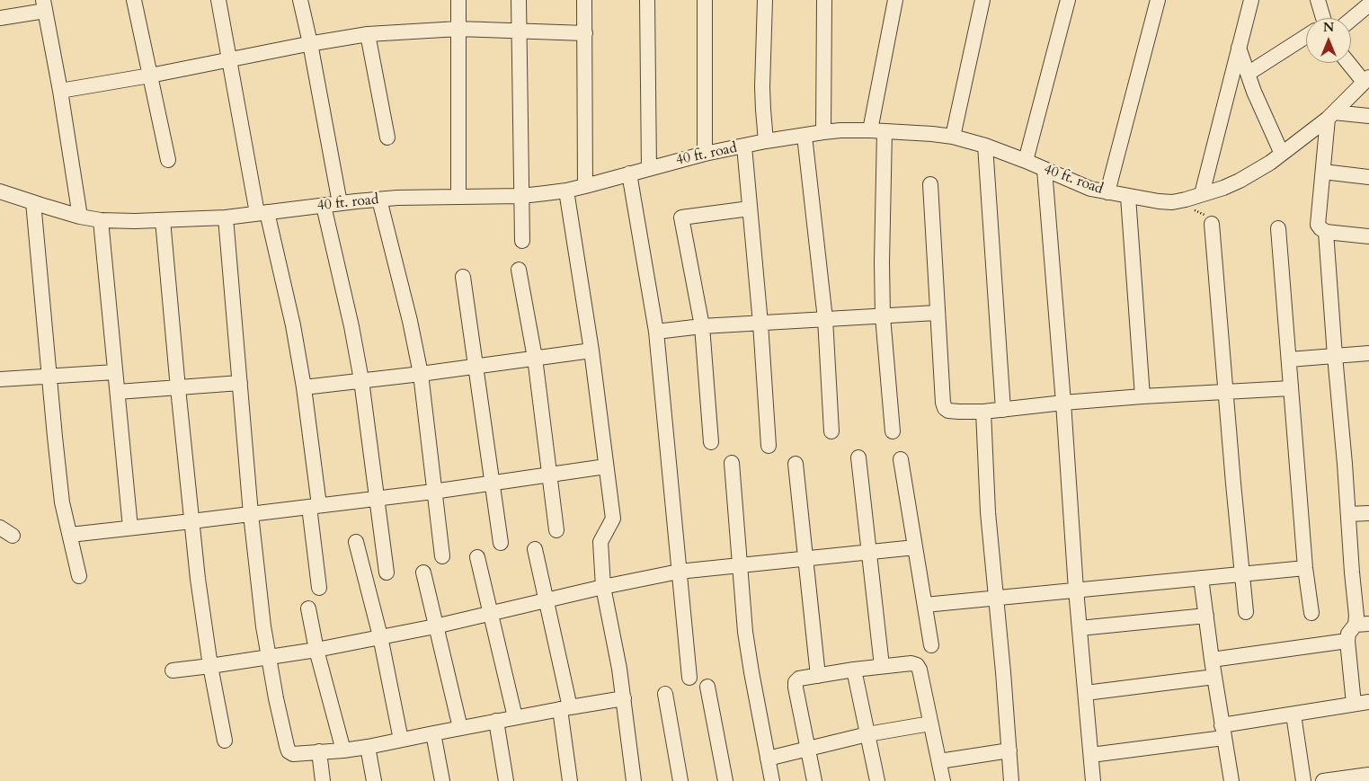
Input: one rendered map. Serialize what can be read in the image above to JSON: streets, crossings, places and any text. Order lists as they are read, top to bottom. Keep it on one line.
{"streets":{"street":["40 ft. road"]},"north":"top"}
